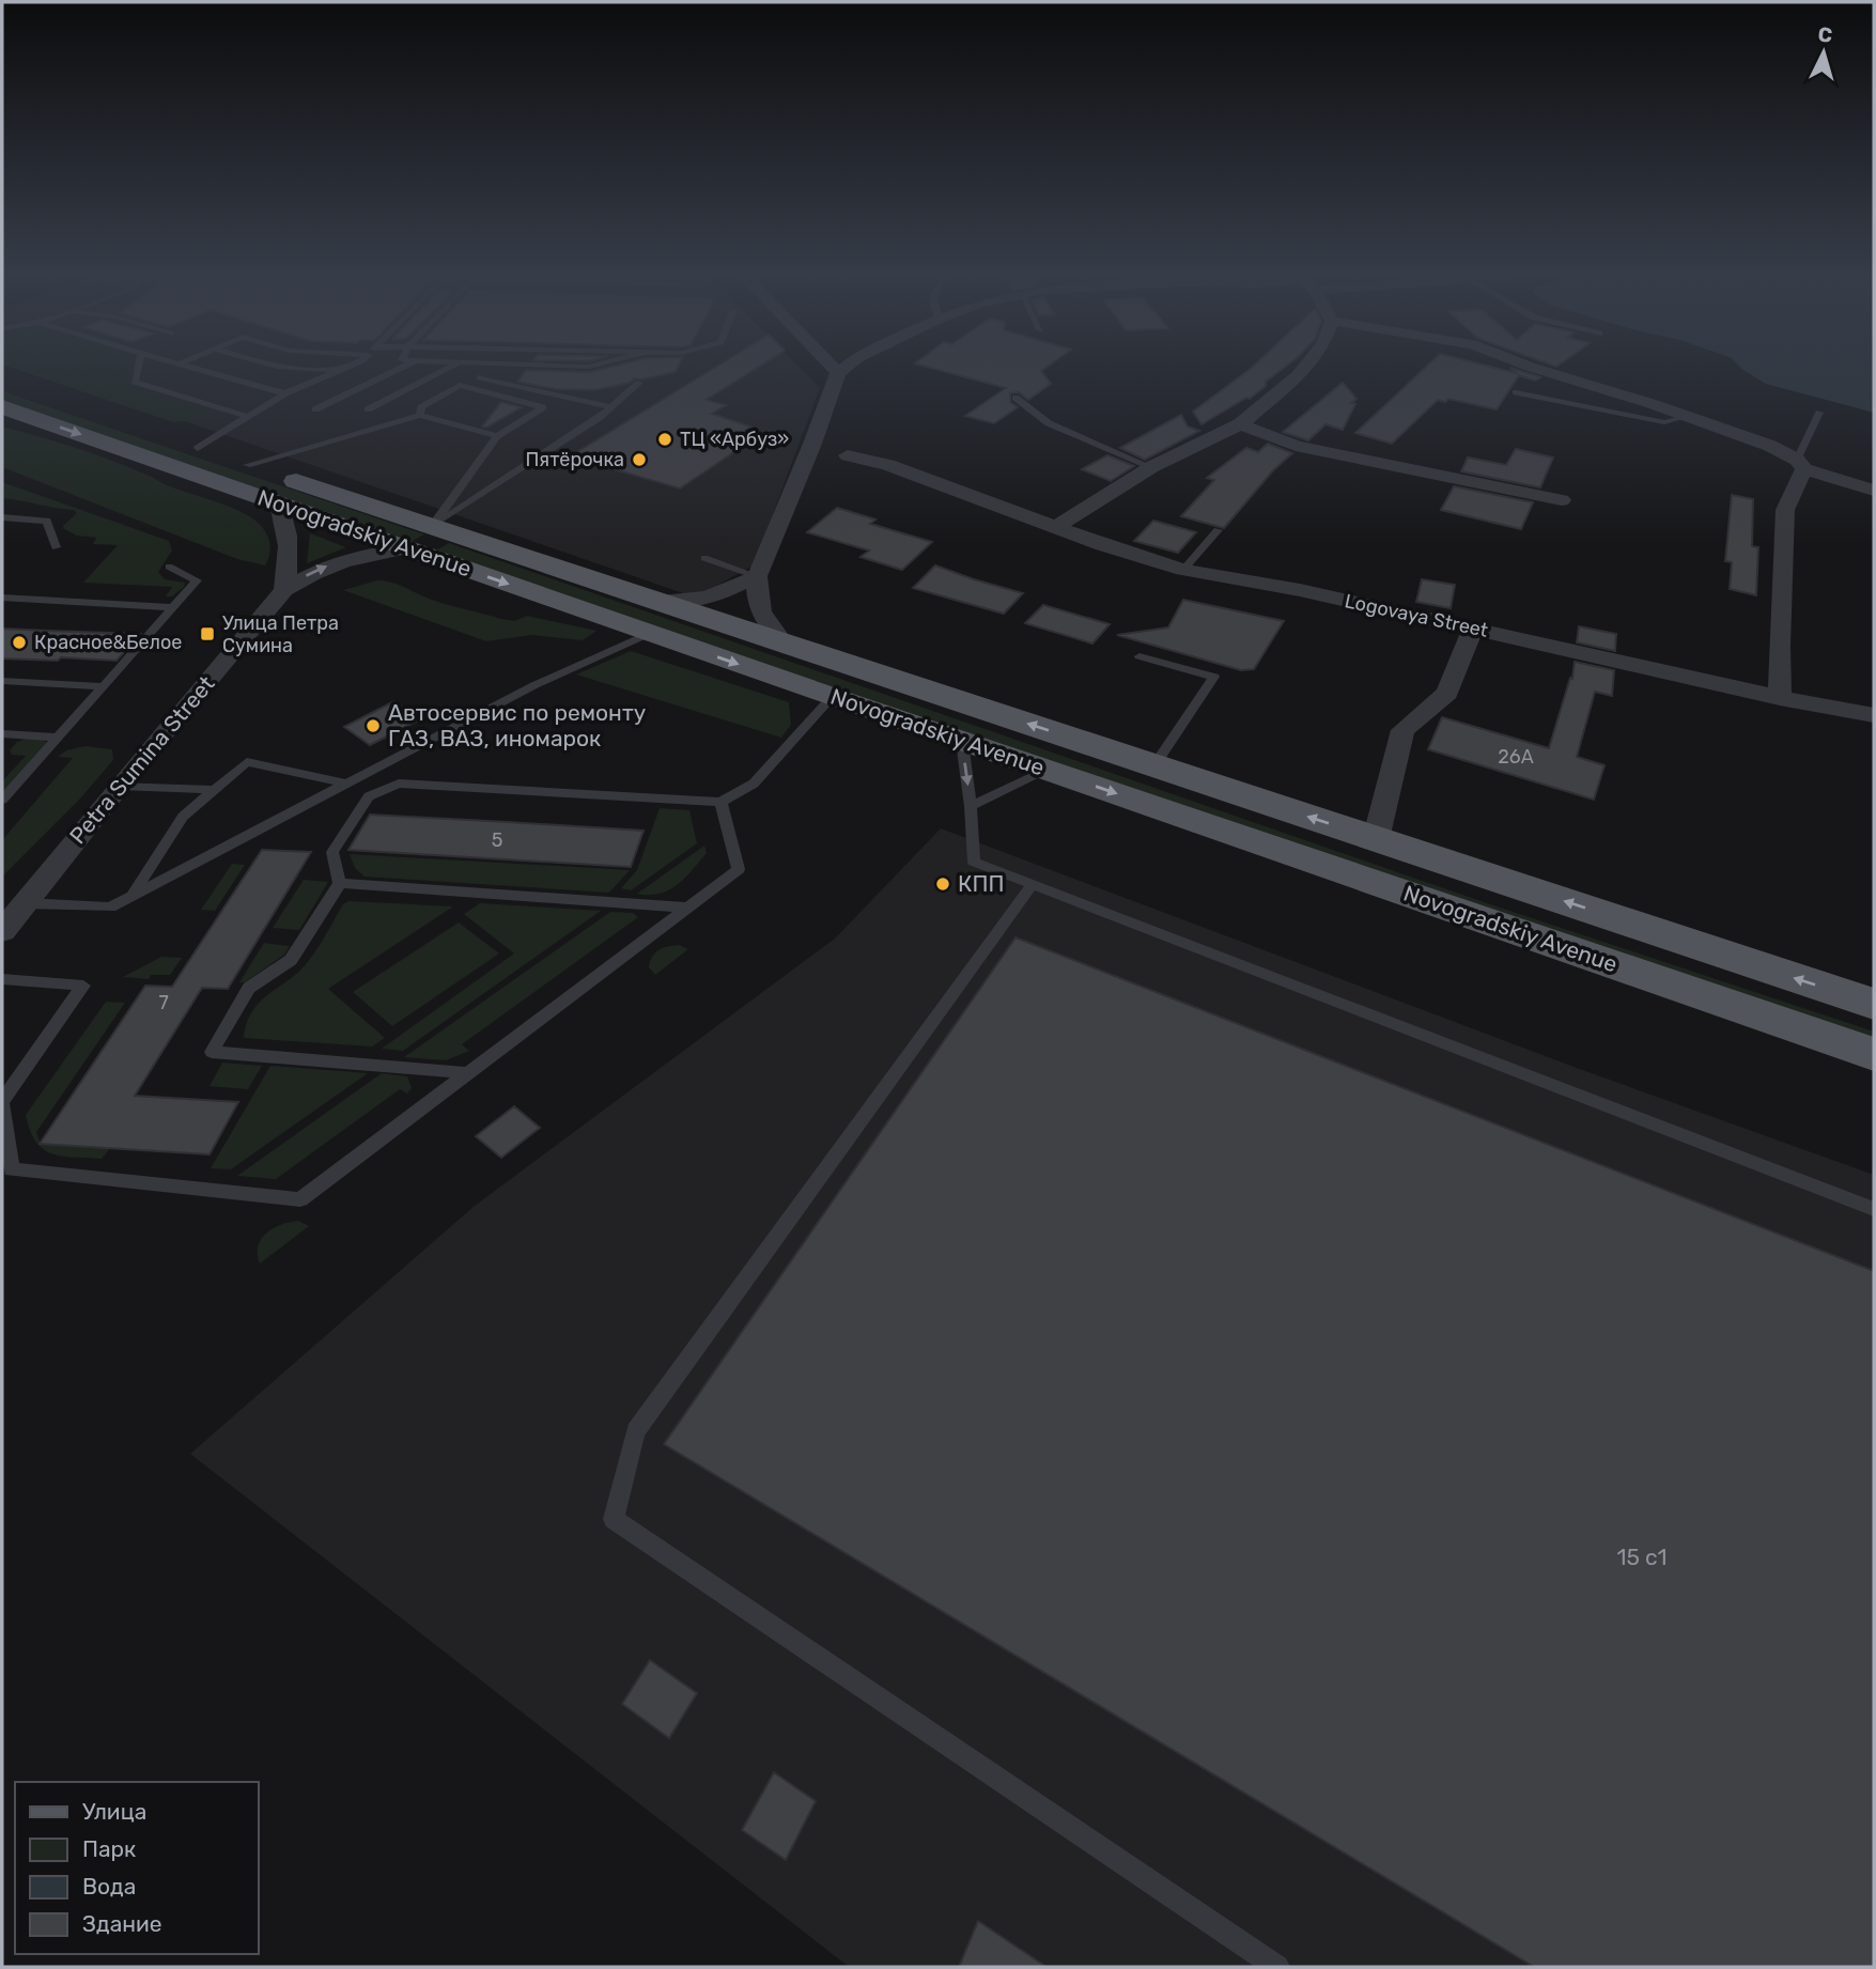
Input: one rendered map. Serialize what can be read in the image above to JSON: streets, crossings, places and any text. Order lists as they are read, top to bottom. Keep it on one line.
{"streets":{"main road":["Novogradskiy Avenue"],"street":["Logovaya Street","Petra Sumina Street"]},"crossings":[["Novogradskiy Avenue","Petra Sumina Street"]],"places":{"other":["ТЦ «Арбуз»","Пятёрочка","Красное&Белое","Автосервис по ремонту ГАЗ, ВАЗ, иномарок","КПП"],"transit":["Улица Петра Сумина"]},"house_numbers":["26А","5","7","15 с1"],"legend":["Улица","Парк","Вода","Здание"],"north":"top"}
